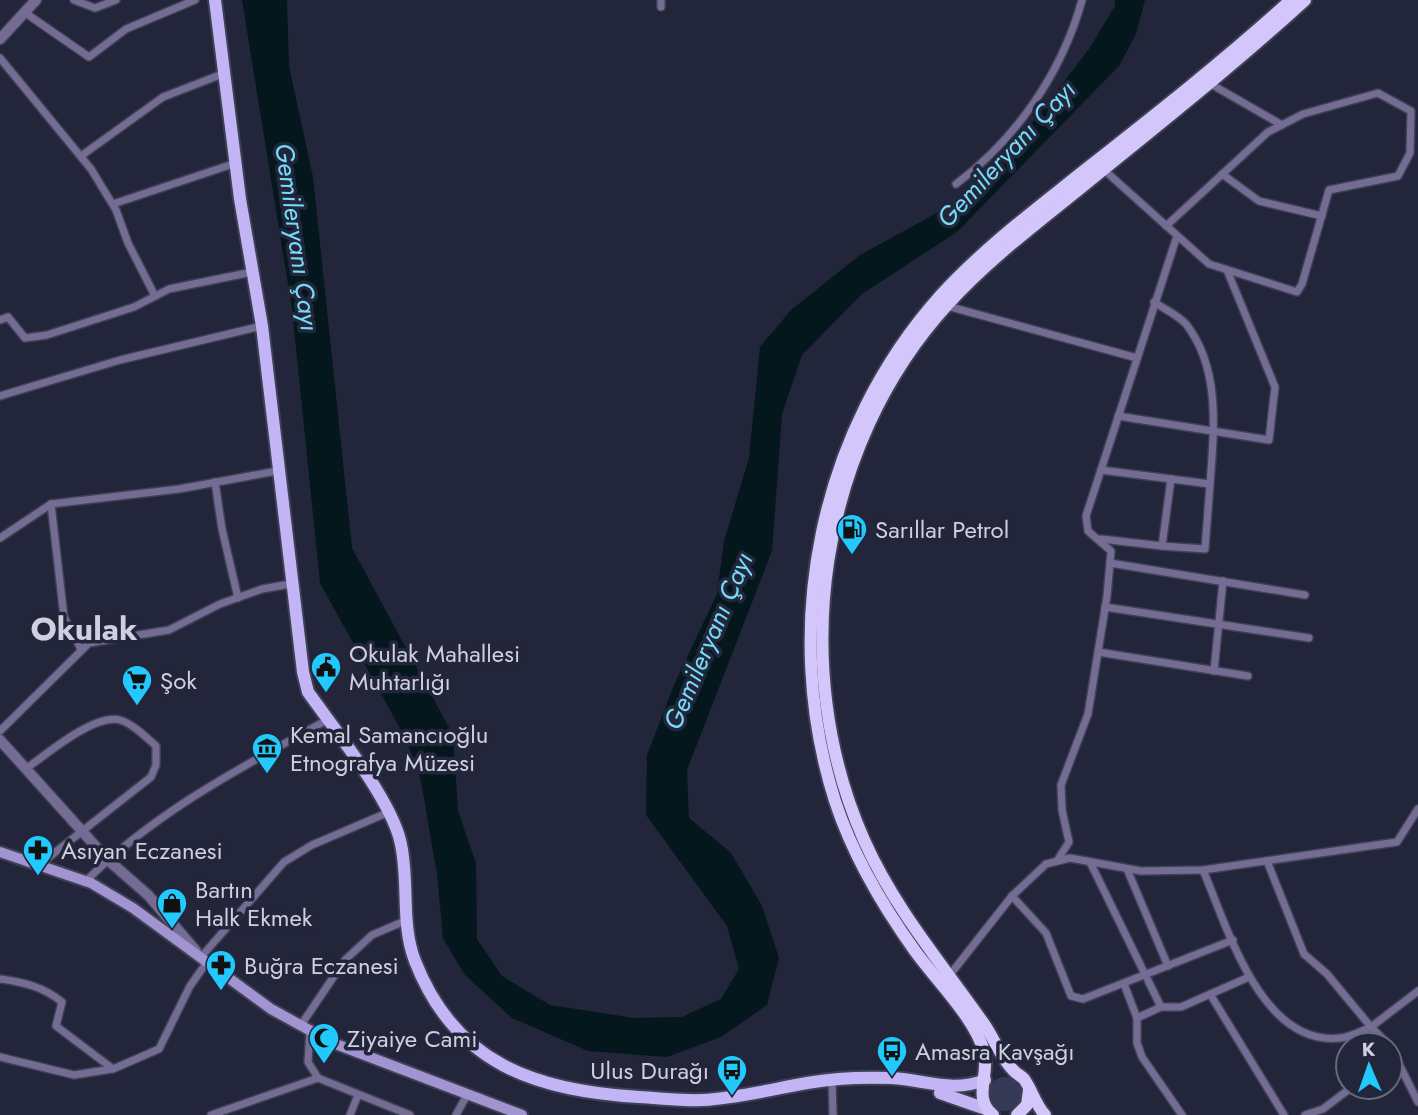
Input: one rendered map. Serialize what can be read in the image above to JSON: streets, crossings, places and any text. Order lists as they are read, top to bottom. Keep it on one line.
{"districts":["Okulak"],"water":["Gemileryanı Çayı"],"places":{"fuel station":["Sarıllar Petrol"],"public building":["Okulak Mahallesi Muhtarlığı"],"supermarket":["Şok"],"museum":["Kemal Samancıoğlu Etnografya Müzesi"],"pharmacy":["Asıyan Eczanesi","Buğra Eczanesi"],"shop":["Bartın Halk Ekmek"],"mosque":["Ziyaiye Cami"],"bus stop":["Amasra Kavşağı","Ulus Durağı"]},"north":"top"}
